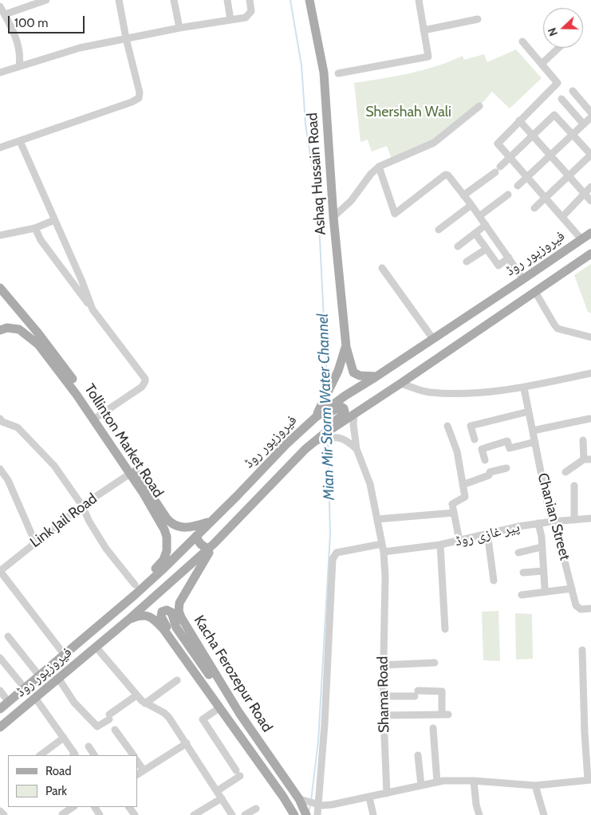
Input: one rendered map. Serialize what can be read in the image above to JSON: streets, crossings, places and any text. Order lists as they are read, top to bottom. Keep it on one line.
{"streets":{"main road":["Ashaq Hussain Road","فیروزپور روڈ","Tollinton Market Road","Kacha Ferozepur Road"],"street":["Chanian Street","Link Jail Road","پیر غازی روڈ","Shama Road"]},"crossings":[["Ashaq Hussain Road","فیروزپور روڈ"],["فیروزپور روڈ","Tollinton Market Road"],["فیروزپور روڈ","Kacha Ferozepur Road"],["فیروزپور روڈ","Shama Road"],["Tollinton Market Road","Link Jail Road"],["Chanian Street","پیر غازی روڈ"],["پیر غازی روڈ","Shama Road"]],"water":["Mian Mir Storm Water Channel"],"parks":["Shershah Wali"],"legend":["Road","Park"],"scale_bar":"100 m","north":"left"}
